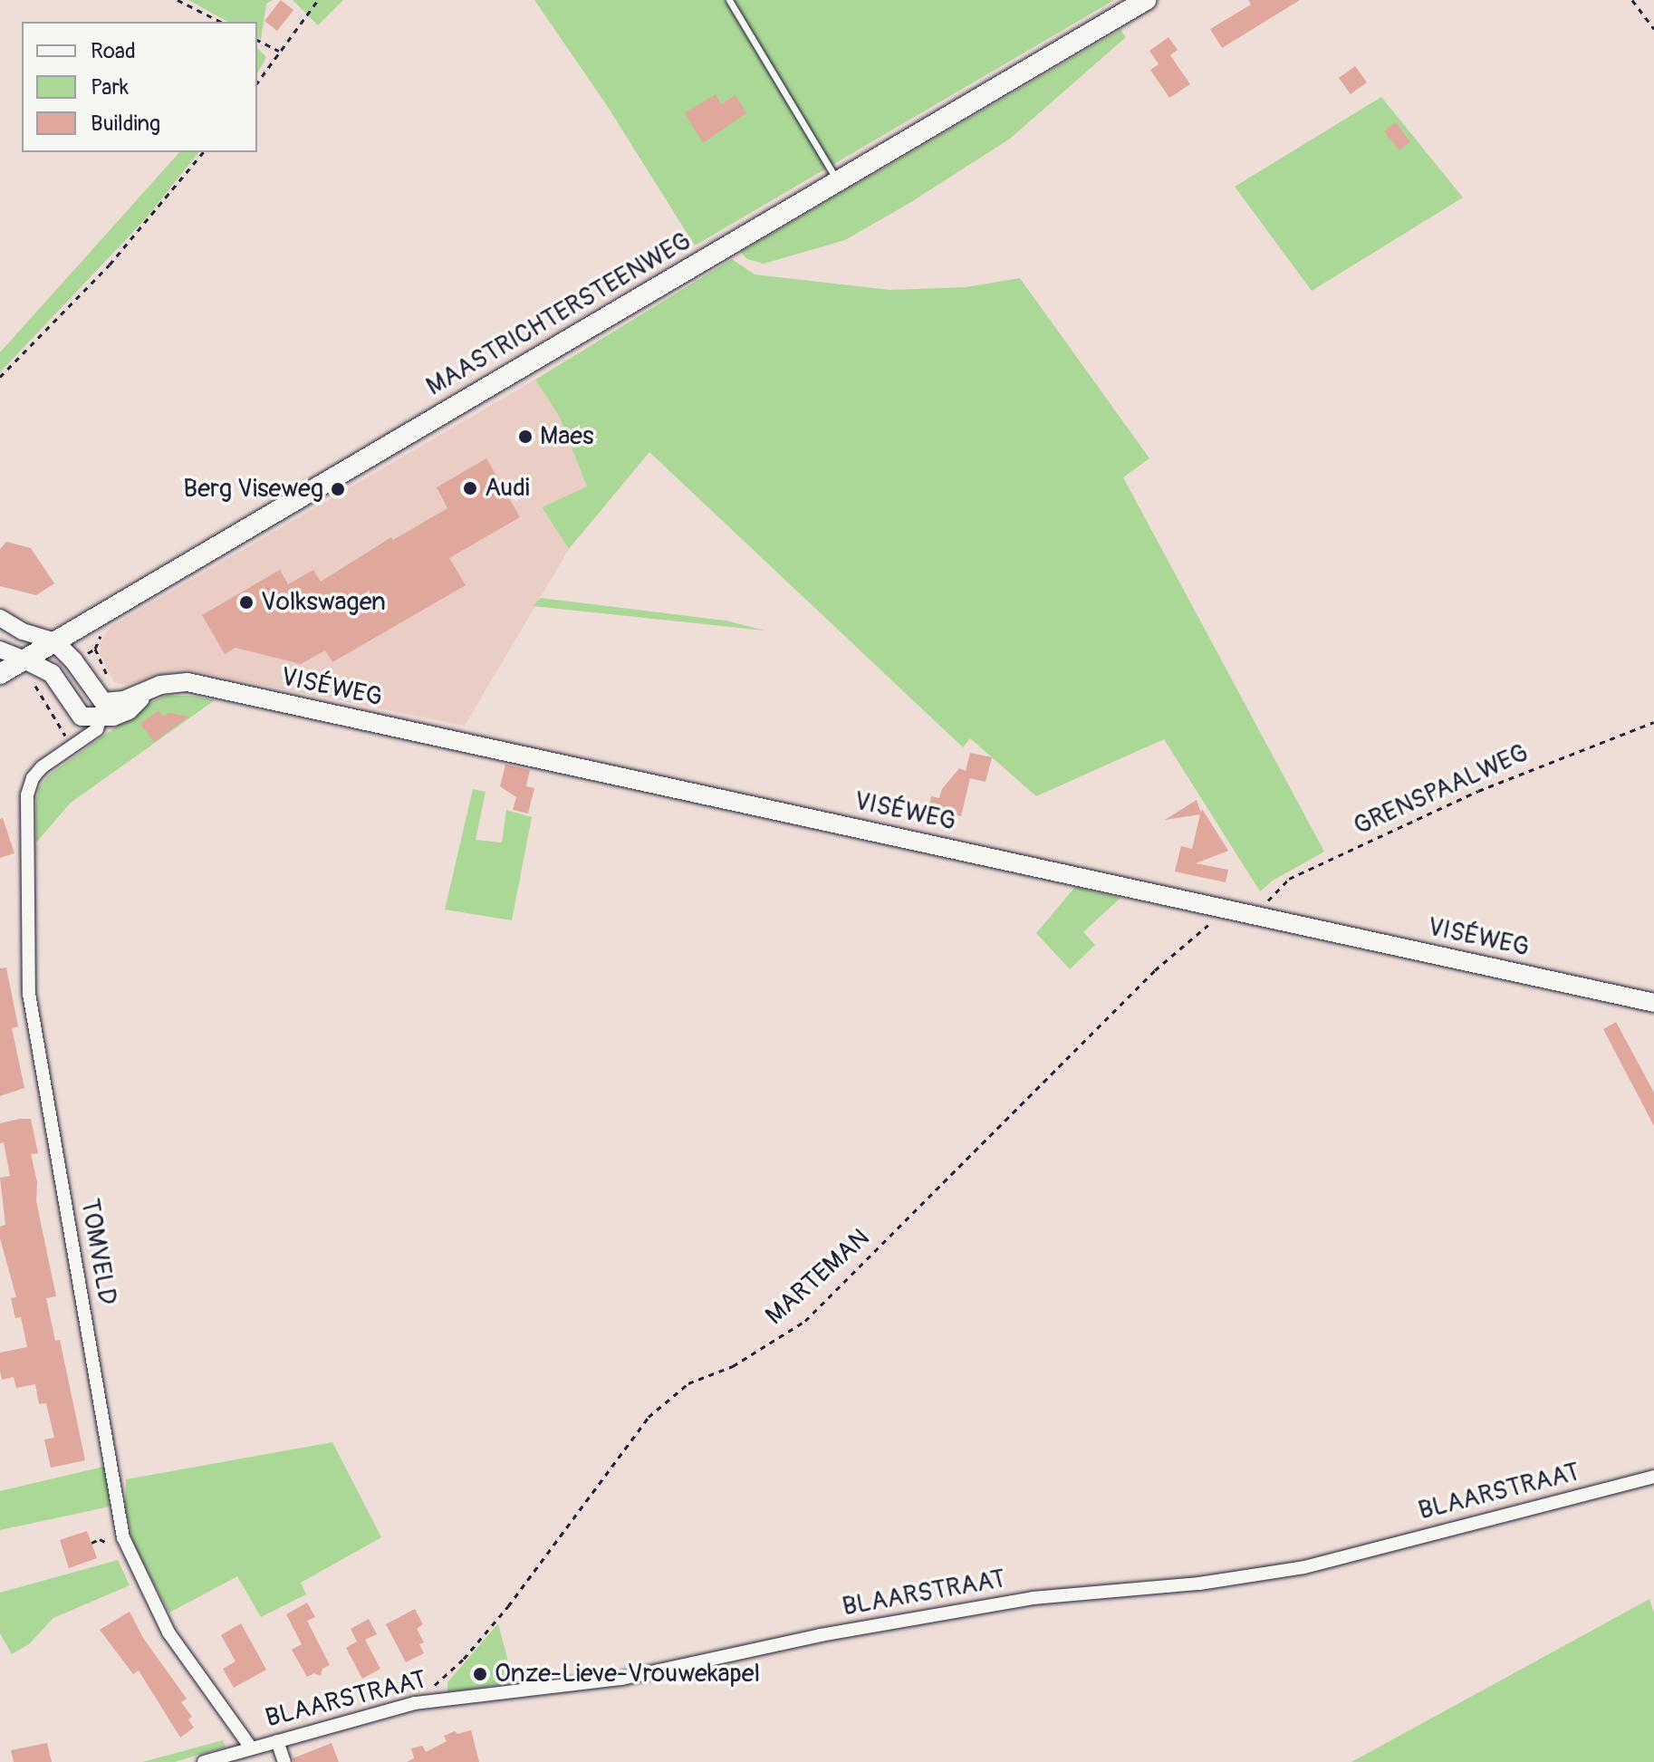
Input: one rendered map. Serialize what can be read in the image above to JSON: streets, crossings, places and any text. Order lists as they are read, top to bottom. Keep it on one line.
{"streets":{"main road":["MAASTRICHTERSTEENWEG","VISÉWEG"],"street":["TOMVELD","BLAARSTRAAT"],"path":["GRENSPAALWEG","MARTEMAN"]},"crossings":[["VISÉWEG","GRENSPAALWEG"],["VISÉWEG","MARTEMAN"],["TOMVELD","BLAARSTRAAT"],["MARTEMAN","BLAARSTRAAT"]],"places":["Maes","Audi","Berg Viseweg","Volkswagen","Onze-Lieve-Vrouwekapel"],"legend":["Road","Park","Building"]}
